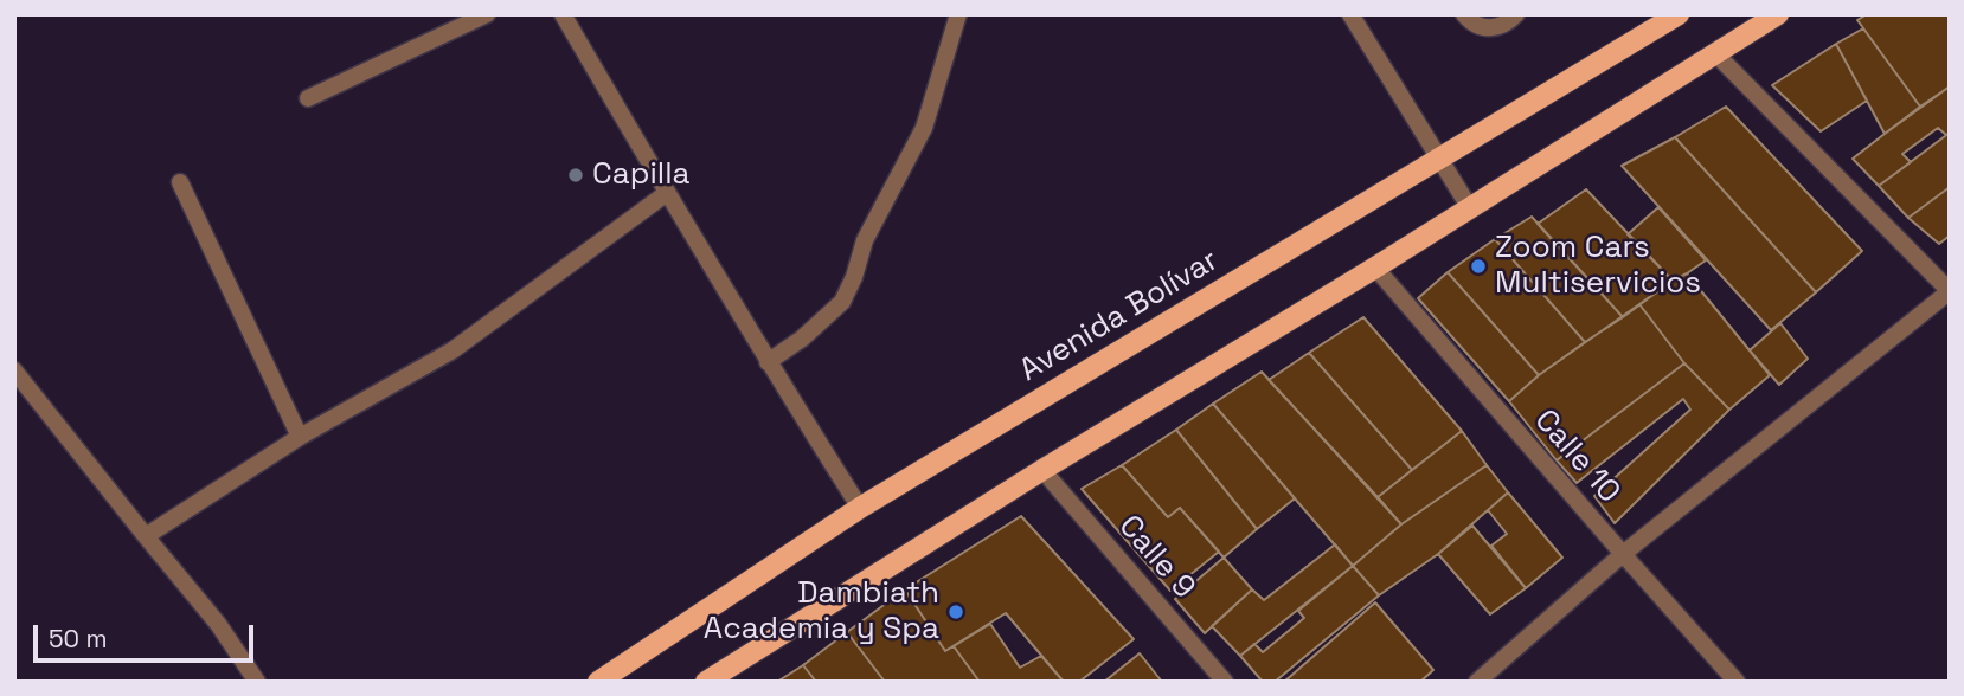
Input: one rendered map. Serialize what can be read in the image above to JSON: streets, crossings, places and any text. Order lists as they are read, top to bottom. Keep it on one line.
{"streets":{"main road":["Avenida Bolívar"],"street":["Calle 10","Calle 9"]},"places":["Capilla","Zoom Cars Multiservicios","Dambiath Academia y Spa"],"scale_bar":"50 m"}
